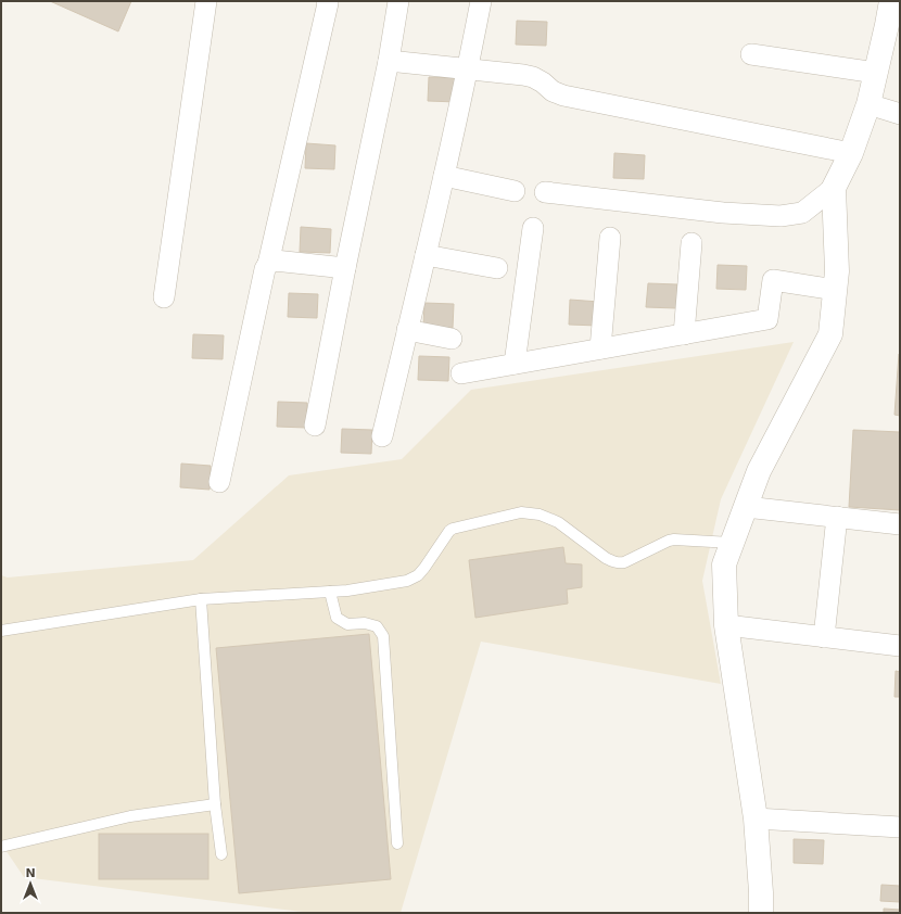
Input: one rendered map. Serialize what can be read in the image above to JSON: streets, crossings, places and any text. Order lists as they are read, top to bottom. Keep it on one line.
{"north":"top"}
